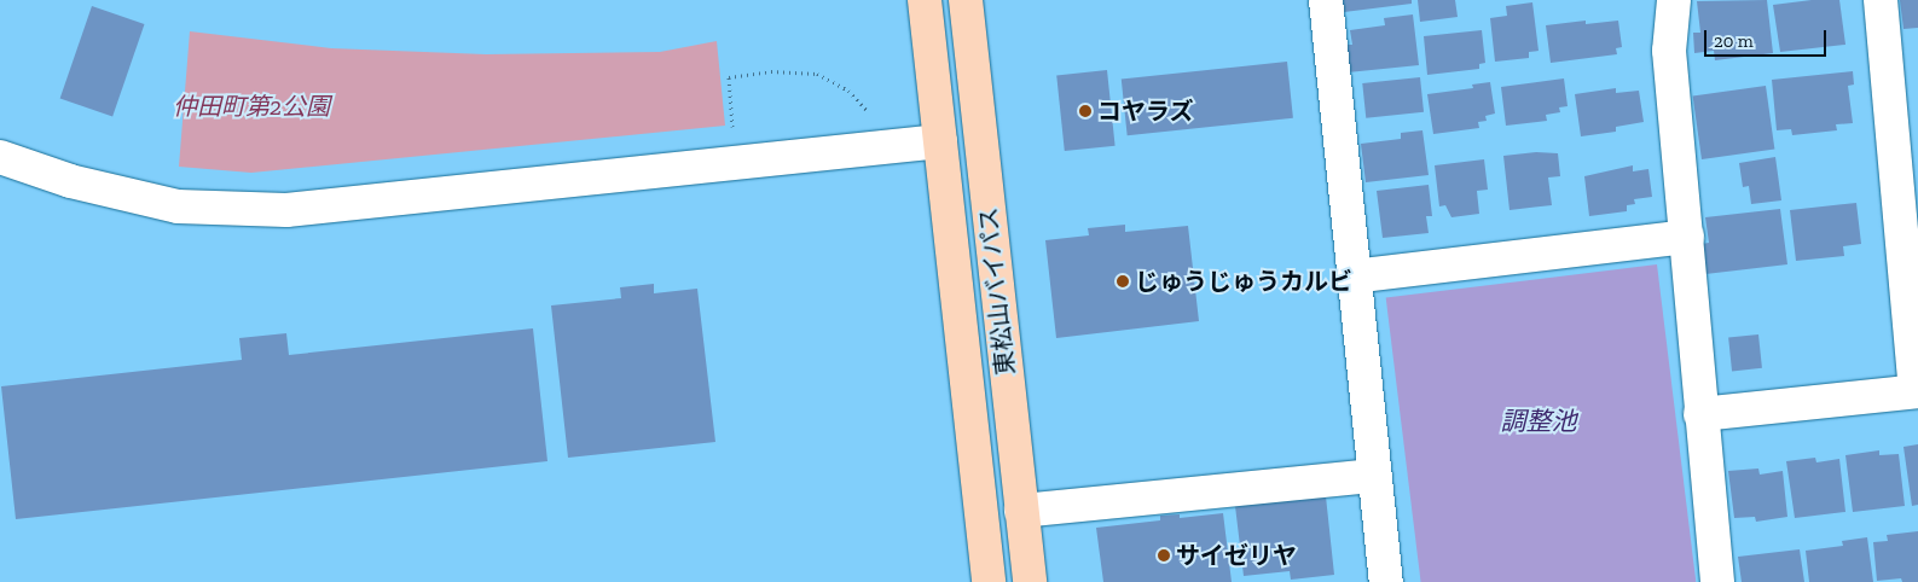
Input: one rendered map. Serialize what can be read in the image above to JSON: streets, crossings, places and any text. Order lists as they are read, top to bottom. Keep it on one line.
{"streets":{"highway":["東松山バイパス"]},"water":["調整池"],"parks":["仲田町第2公園"],"places":["コヤラズ","じゅうじゅうカルビ","サイゼリヤ"],"scale_bar":"20 m"}
